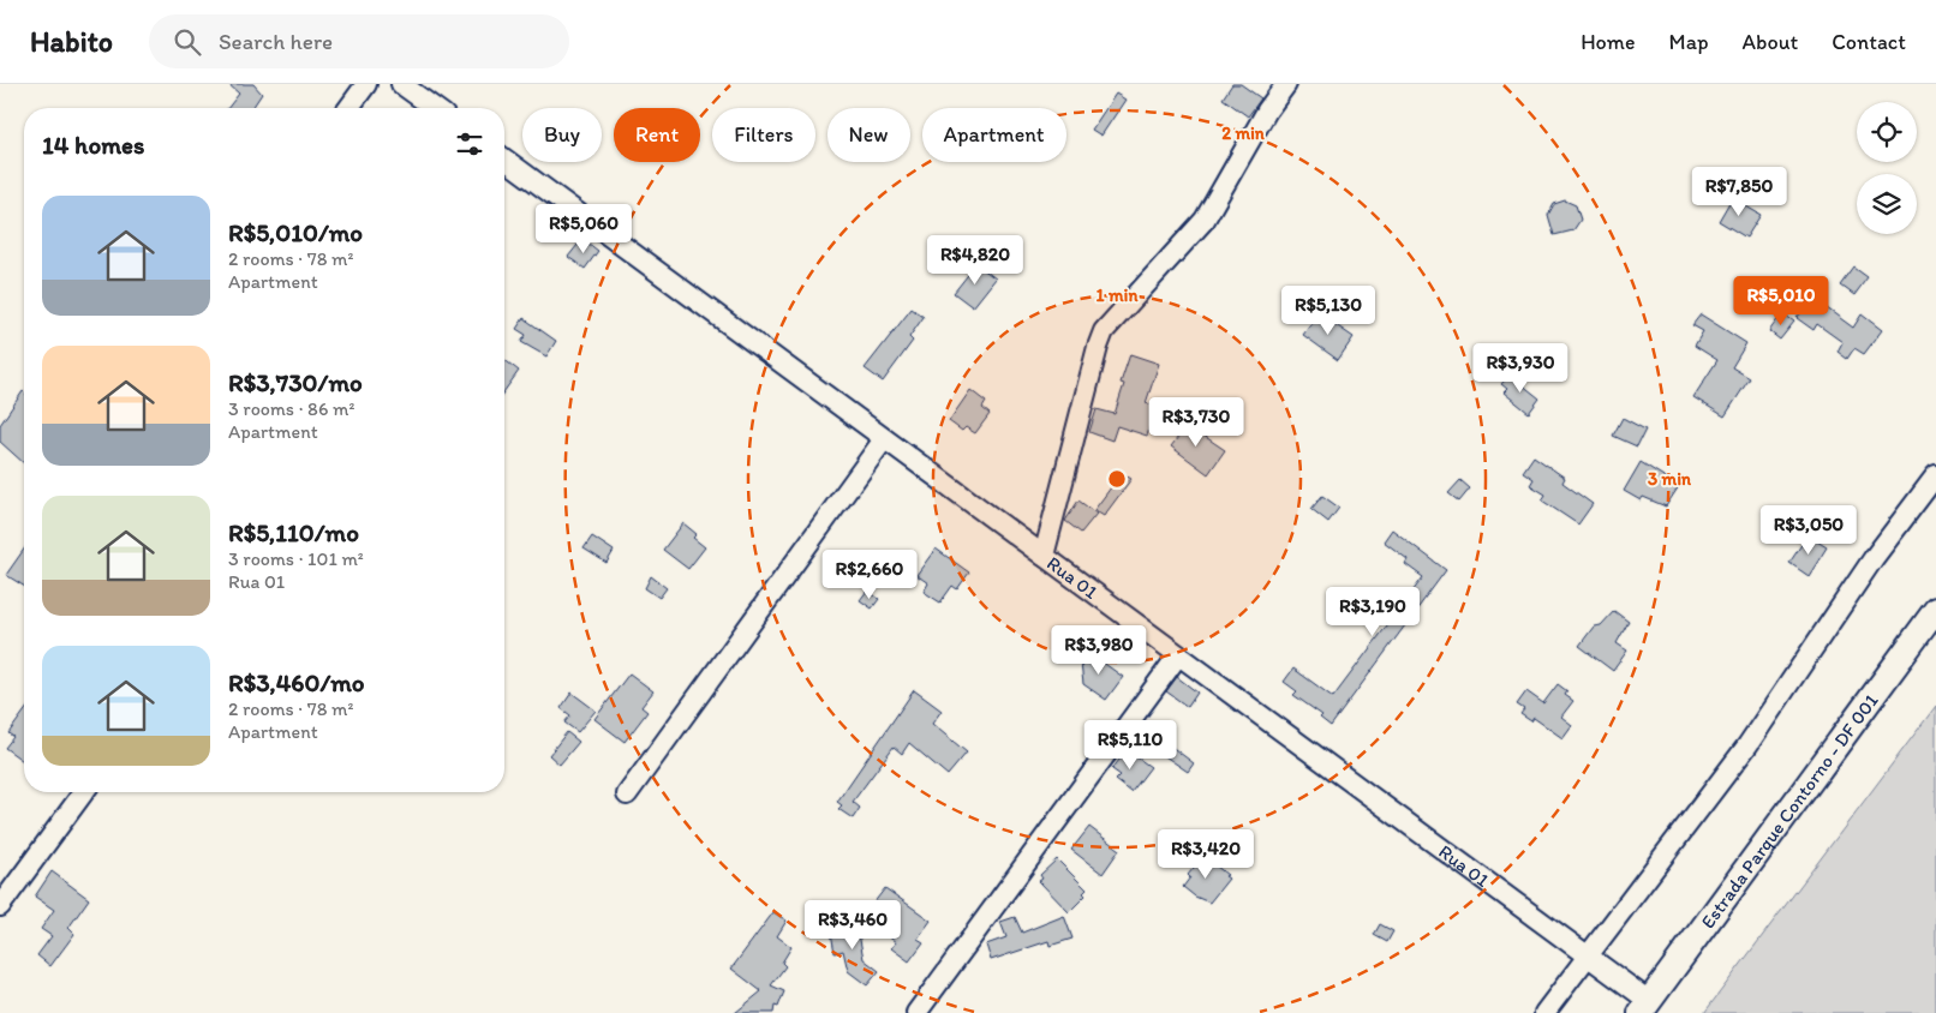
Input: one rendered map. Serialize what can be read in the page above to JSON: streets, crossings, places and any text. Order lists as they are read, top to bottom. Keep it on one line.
{"streets":{"main road":["Estrada Parque Contorno - DF 001"],"street":["Rua 01"]},"crossings":[["Rua 01","Estrada Parque Contorno - DF 001"]],"page":{"header":"Habito","search":"Search here","nav":["Home","Map","About","Contact"],"chip":["Buy","Rent","Filters","New","Apartment"],"heading":"14 homes","price":["R$7,850","R$5,060","R$4,820","R$5,010","R$5,130","R$3,930","R$3,730","R$3,050","R$2,660","R$3,190","R$3,980","R$5,110","R$3,420","R$3,460"],"list":[{"name":"R$5,010/mo","note":"2 rooms · 78 m² · Apartment"},{"name":"R$3,730/mo","note":"3 rooms · 86 m² · Apartment"},{"name":"R$5,110/mo","note":"3 rooms · 101 m² · Rua 01"},{"name":"R$3,460/mo","note":"2 rooms · 78 m² · Apartment"}]},"rings":["2 min","1 min","3 min"]}
